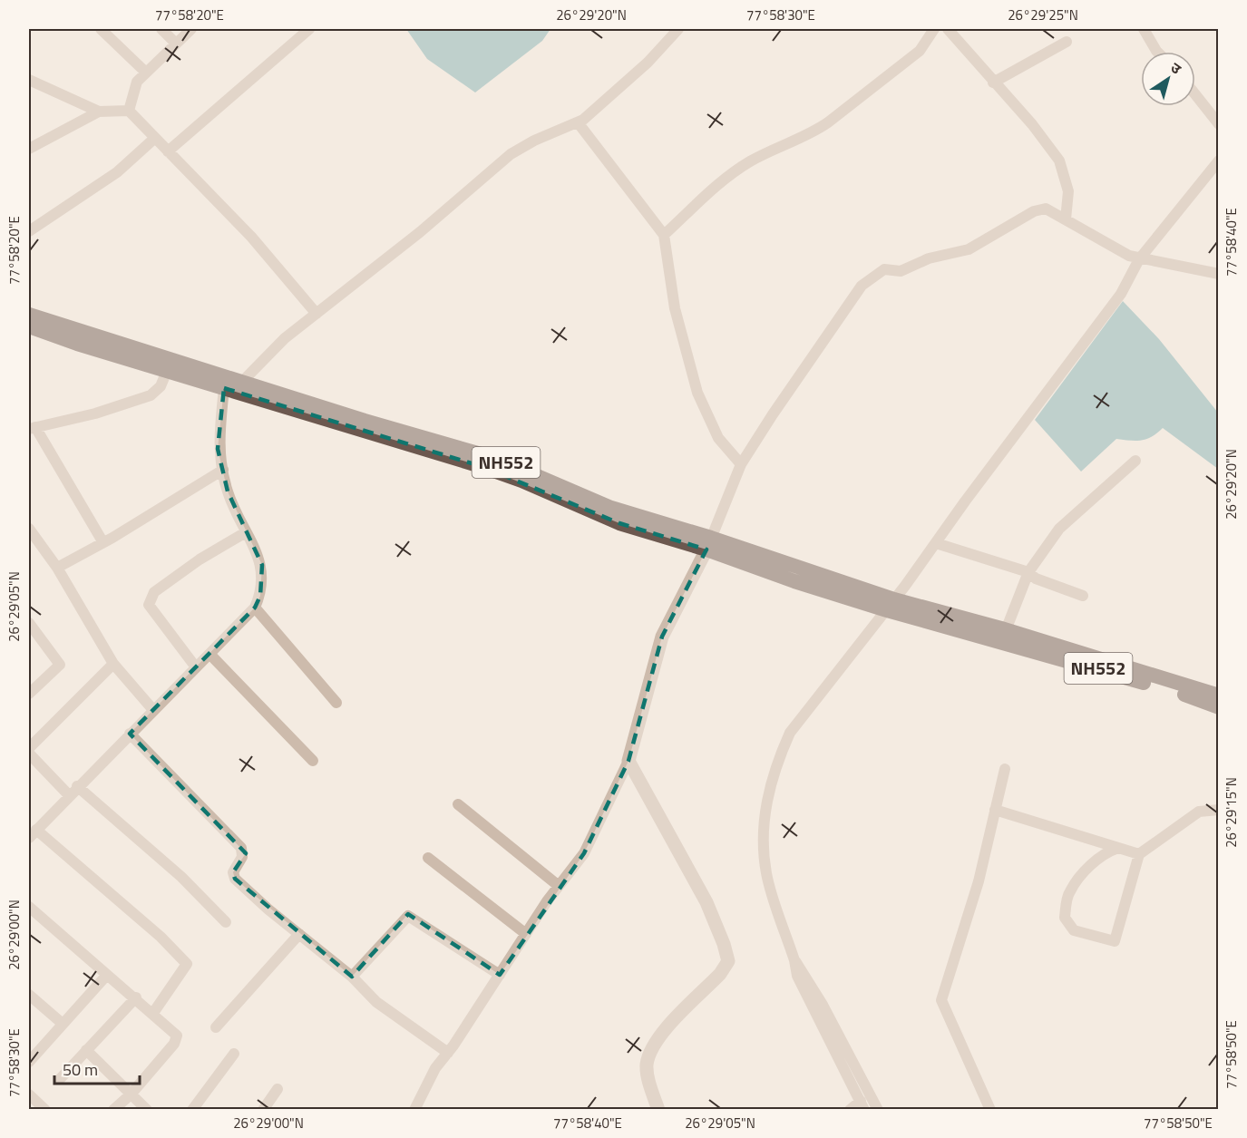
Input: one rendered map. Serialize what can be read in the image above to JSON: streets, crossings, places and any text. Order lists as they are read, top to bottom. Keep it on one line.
{"streets":{"highway":["NH552"]},"scale_bar":"50 m","north":"top right","coordinates":["77°58'20\"E","26°29'20\"N","77°58'30\"E","26°29'25\"N","77°58'40\"E","26°29'05\"N","26°29'15\"N","26°29'00\"N","77°58'50\"E"]}
